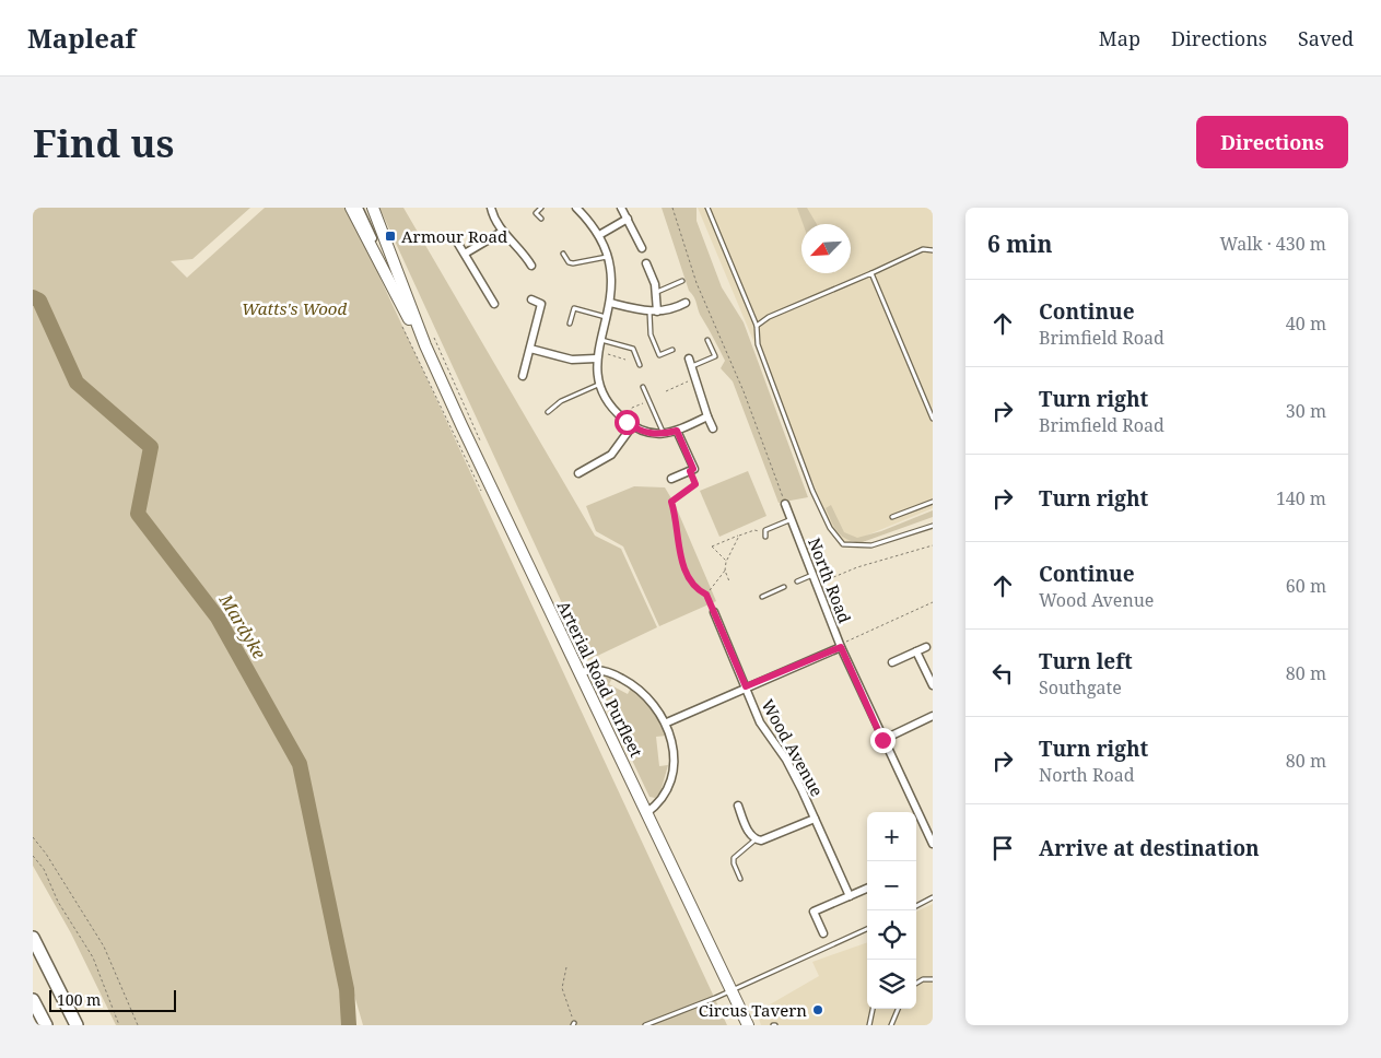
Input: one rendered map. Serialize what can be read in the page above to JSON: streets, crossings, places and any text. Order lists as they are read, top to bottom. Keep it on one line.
{"streets":{"main road":["Arterial Road Purfleet"],"street":["North Road","Wood Avenue"]},"water":["Mardyke"],"parks":["Watts's Wood"],"places":{"transit":["Armour Road"],"other":["Circus Tavern"]},"scale_bar":"100 m","north":"bottom left","page":{"header":"Mapleaf","nav":["Map","Directions","Saved"],"buttons":"Directions","title":"Find us","heading":["6 min","Walk · 430 m"],"list":[["Continue","Brimfield Road","40 m"],["Turn right","Brimfield Road","30 m"],["Turn right","140 m"],["Continue","Wood Avenue","60 m"],["Turn left","Southgate","80 m"],["Turn right","North Road","80 m"],"Arrive at destination"],"map_buttons":["+","−"],"scale":"100 m"}}
